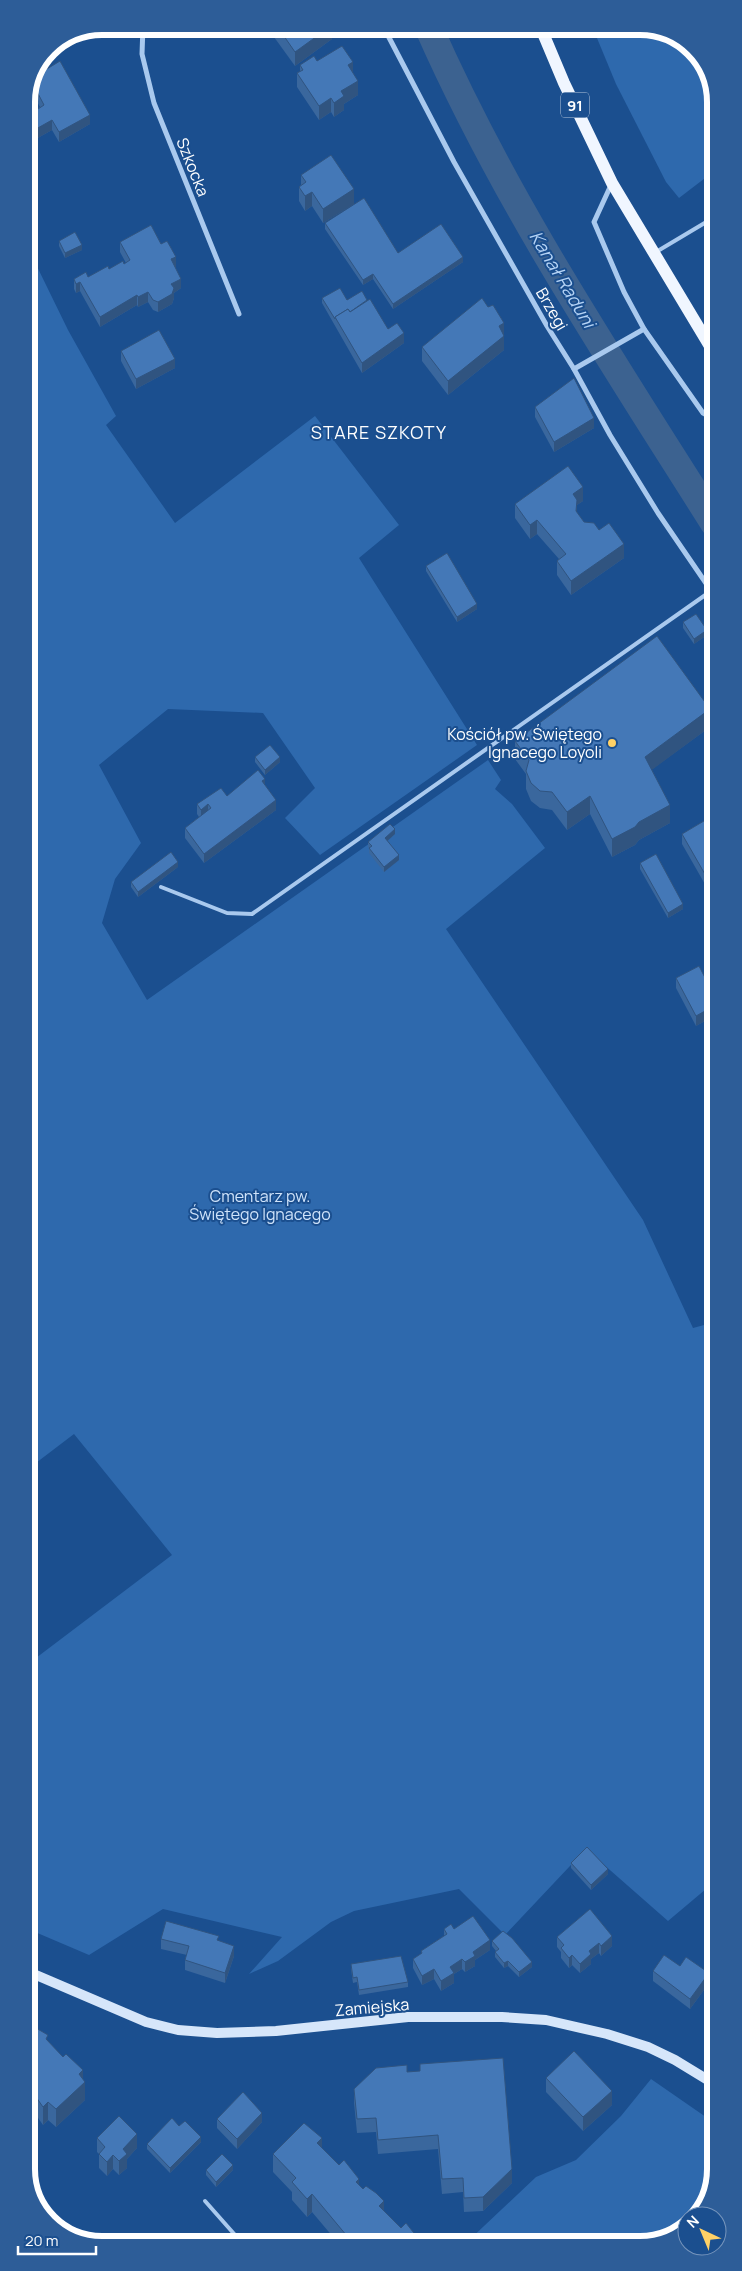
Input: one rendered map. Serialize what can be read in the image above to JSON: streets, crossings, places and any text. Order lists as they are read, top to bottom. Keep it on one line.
{"streets":{"main road":["91"],"street":["Szkocka","Brzegi","Zamiejska"]},"districts":["STARE SZKOTY"],"water":["Kanał Raduni"],"parks":["Cmentarz pw. Świętego Ignacego"],"places":["Kościół pw. Świętego Ignacego Loyoli"],"scale_bar":"20 m","north":"top left"}
